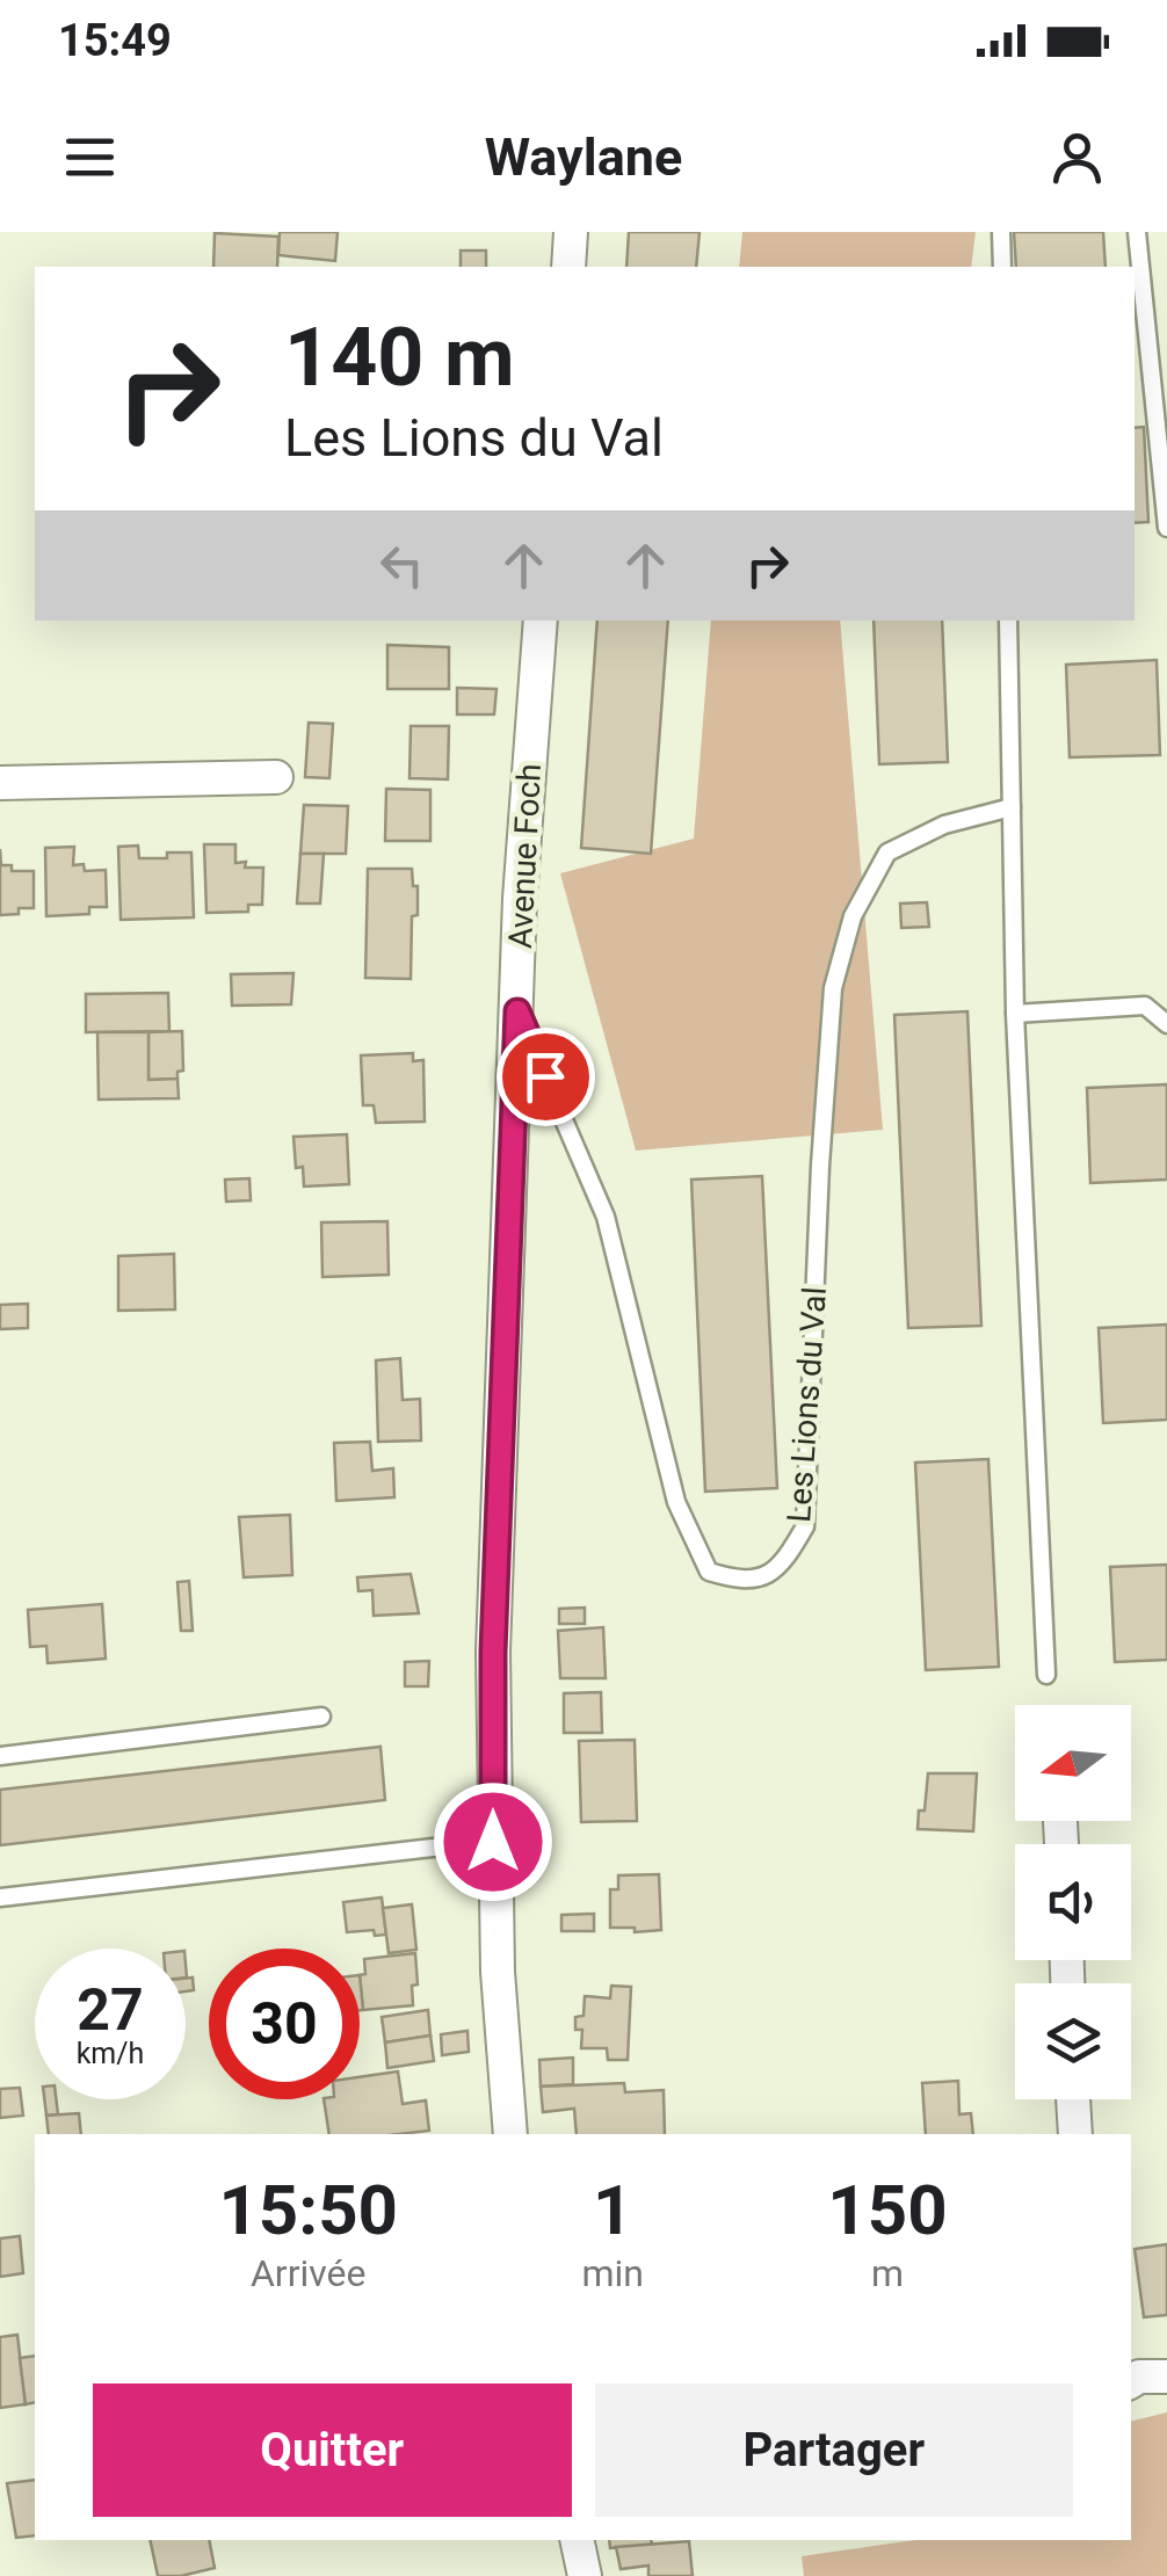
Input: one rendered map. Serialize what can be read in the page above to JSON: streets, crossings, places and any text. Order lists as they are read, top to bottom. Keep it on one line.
{"streets":{"street":["Avenue Foch"],"lane":["Les Lions du Val"]},"crossings":[["Avenue Foch","Les Lions du Val"]],"north":"left","page":{"status":"15:49","header":"Waylane","turn":["140 m","Les Lions du Val"],"speed":"27 km/h","limit":"30","eta":["15:50","Arrivée","1","min","150","m"],"buttons":["Quitter","Partager"]}}
